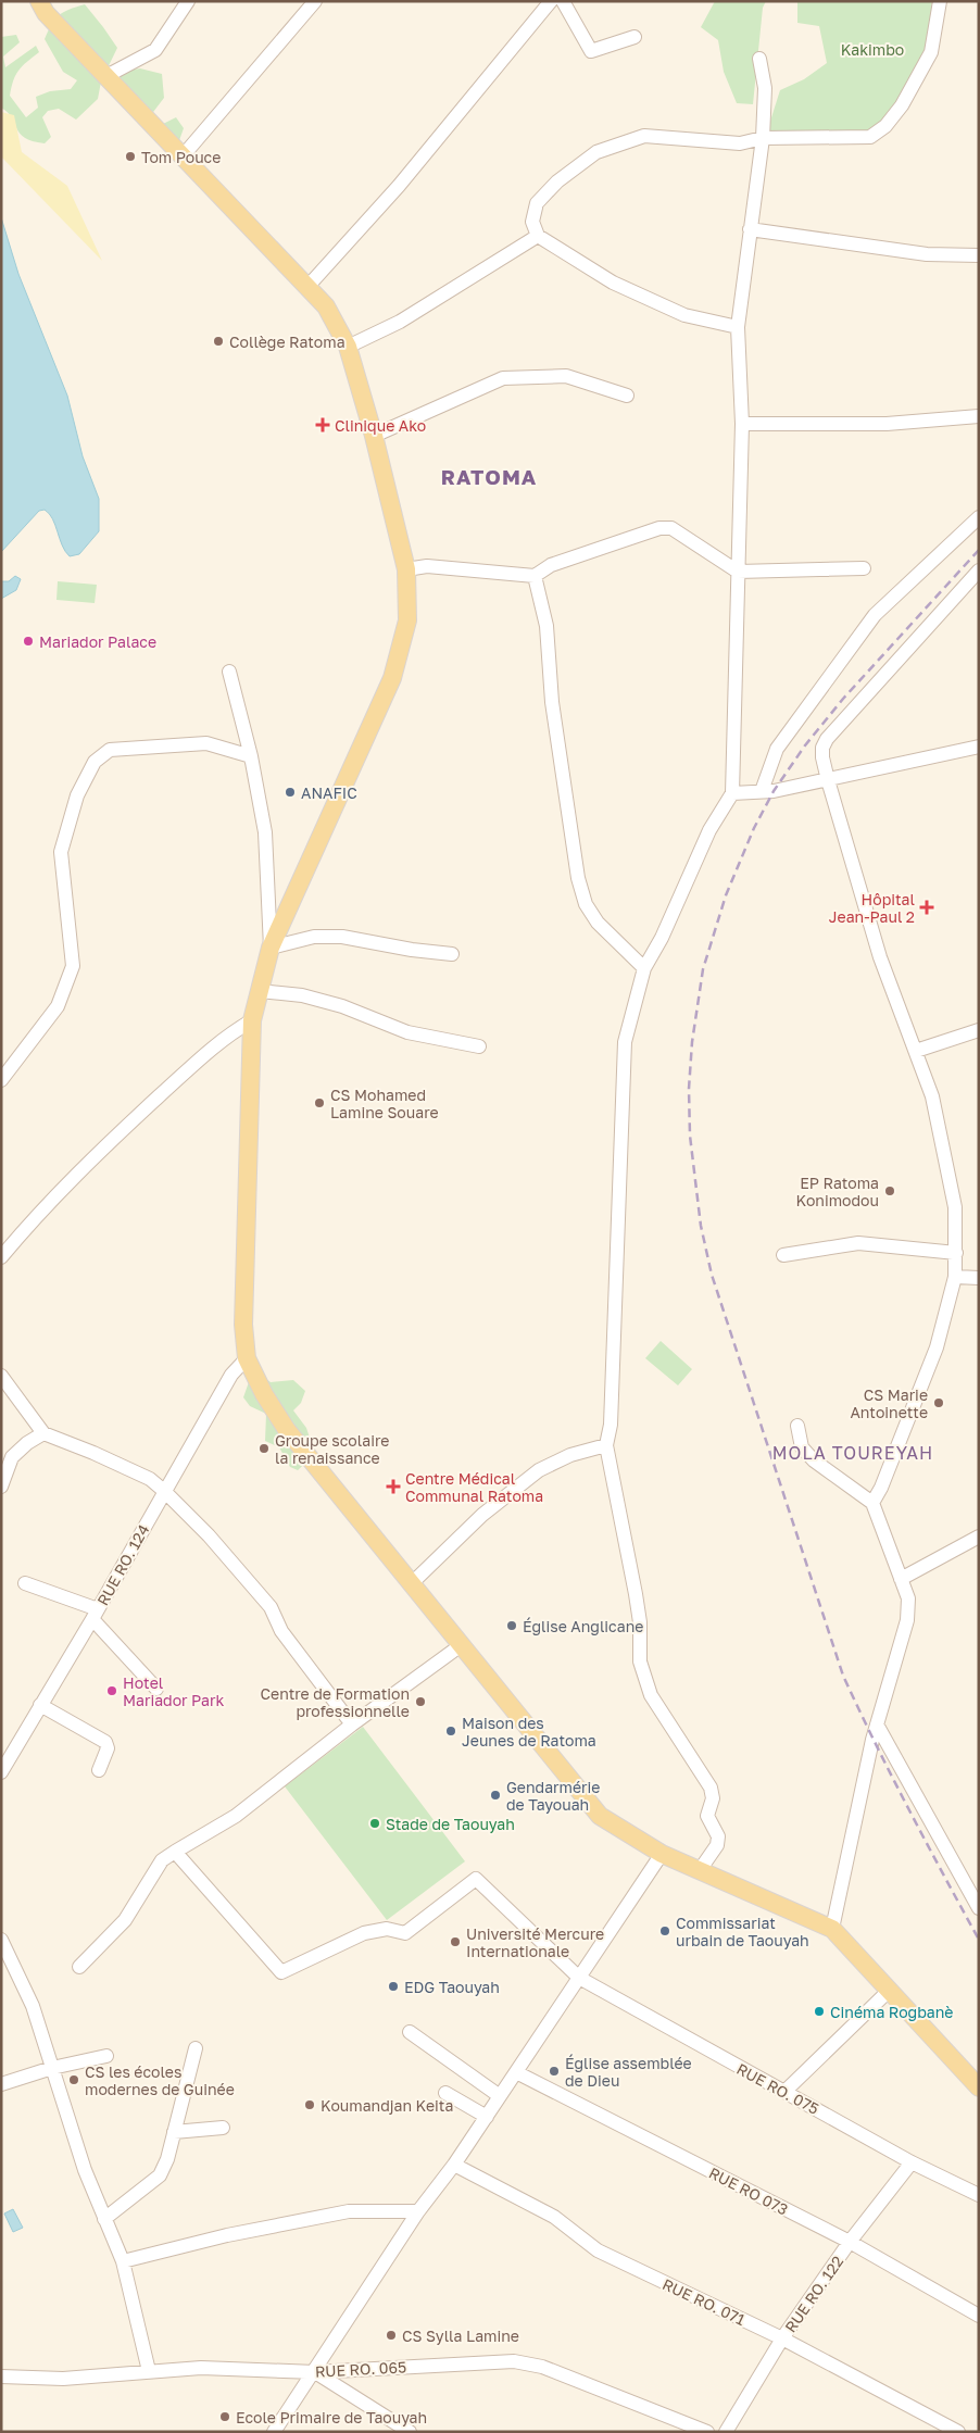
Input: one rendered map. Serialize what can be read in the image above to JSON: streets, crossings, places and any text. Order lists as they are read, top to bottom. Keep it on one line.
{"streets":{"street":["RUE RO. 124","RUE RO. 075","RUE RO 073","RUE RO. 122","RUE RO. 071","RUE RO. 065"]},"crossings":[["RUE RO. 075","RUE RO. 122"],["RUE RO 073","RUE RO. 122"],["RUE RO. 122","RUE RO. 071"]],"districts":["RATOMA","MOLA TOUREYAH"],"parks":["Kakimbo"],"places":{"other":["Tom Pouce","Collège Ratoma","Mariador Palace","ANAFIC","CS Mohamed Lamine Souare","EP Ratoma Konimodou","CS Marie Antoinette","Groupe scolaire la renaissance","Église Anglicane","Hotel Mariador Park","Centre de Formation professionnelle","Maison des Jeunes de Ratoma","Gendarmérie de Tayouah","Stade de Taouyah","Commissariat urbain de Taouyah","Université Mercure Internationale","EDG Taouyah","Cinéma Rogbanè","Église assemblée de Dieu","CS les écoles modernes de Guinée","Koumandjan Keita","CS Sylla Lamine","Ecole Primaire de Taouyah"],"health":["Clinique Ako","Hôpital Jean-Paul 2","Centre Médical Communal Ratoma"]}}
